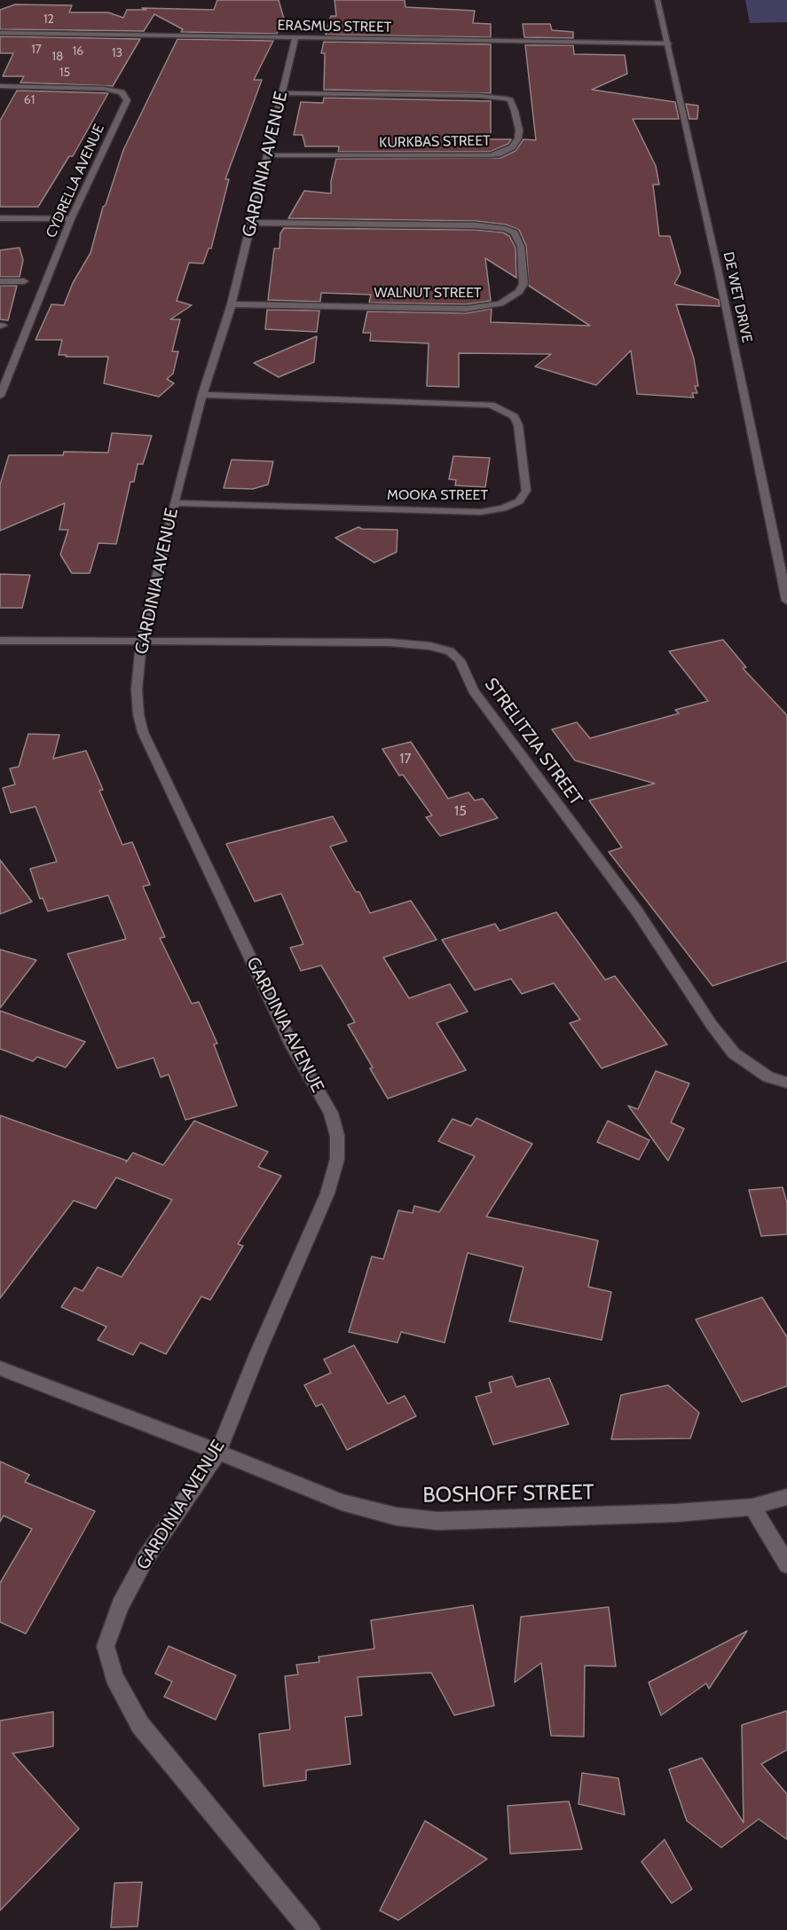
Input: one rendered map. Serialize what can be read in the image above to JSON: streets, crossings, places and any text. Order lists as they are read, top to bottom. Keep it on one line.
{"streets":{"street":["ERASMUS STREET","KURKBAS STREET","GARDINIA AVENUE","CYDRELLA AVENUE","WALNUT STREET","DE WET DRIVE","MOOKA STREET","STRELITZIA STREET","BOSHOFF STREET"]},"crossings":[["ERASMUS STREET","GARDINIA AVENUE"],["ERASMUS STREET","DE WET DRIVE"],["KURKBAS STREET","GARDINIA AVENUE"],["GARDINIA AVENUE","WALNUT STREET"],["GARDINIA AVENUE","MOOKA STREET"],["GARDINIA AVENUE","STRELITZIA STREET"],["GARDINIA AVENUE","BOSHOFF STREET"]],"house_numbers":["12","17","16","13","18","15","61","17","15"]}
